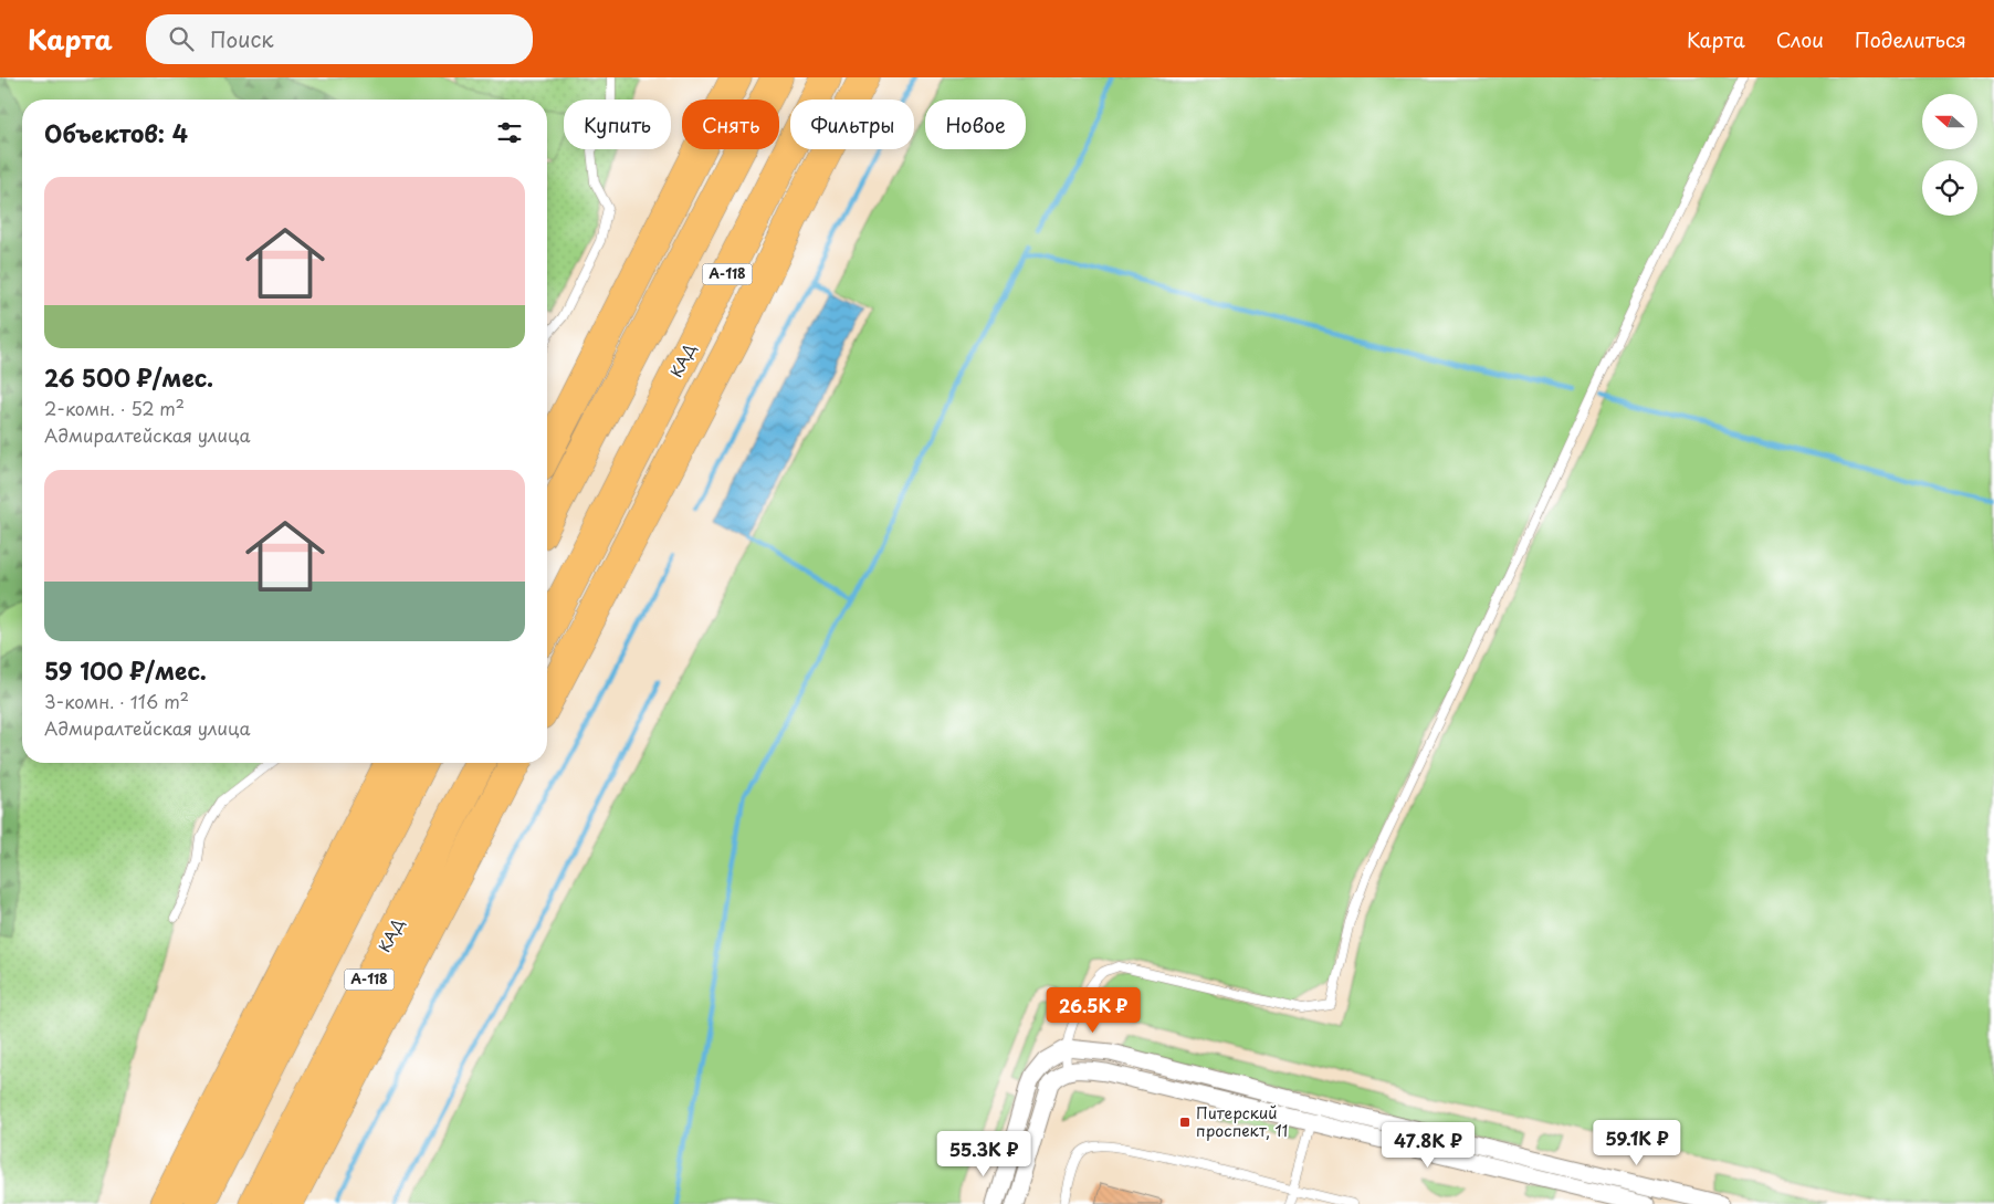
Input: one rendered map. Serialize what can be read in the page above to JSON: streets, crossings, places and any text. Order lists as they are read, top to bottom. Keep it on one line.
{"streets":{"highway":["А-118","КАД"]},"places":{"transit":["Питерский проспект, 11"]},"north":"left","page":{"header":"Карта","search":"Поиск","nav":["Карта","Слои","Поделиться"],"chip":["Купить","Снять","Фильтры","Новое"],"heading":"Объектов: 4","list":[{"name":"26 500 ₽/мес.","note":"2-комн. · 52 m² · Адмиралтейская улица"},{"name":"59 100 ₽/мес.","note":"3-комн. · 116 m² · Адмиралтейская улица"}],"price":["26.5K ₽","59.1K ₽","47.8K ₽","55.3K ₽"]}}
